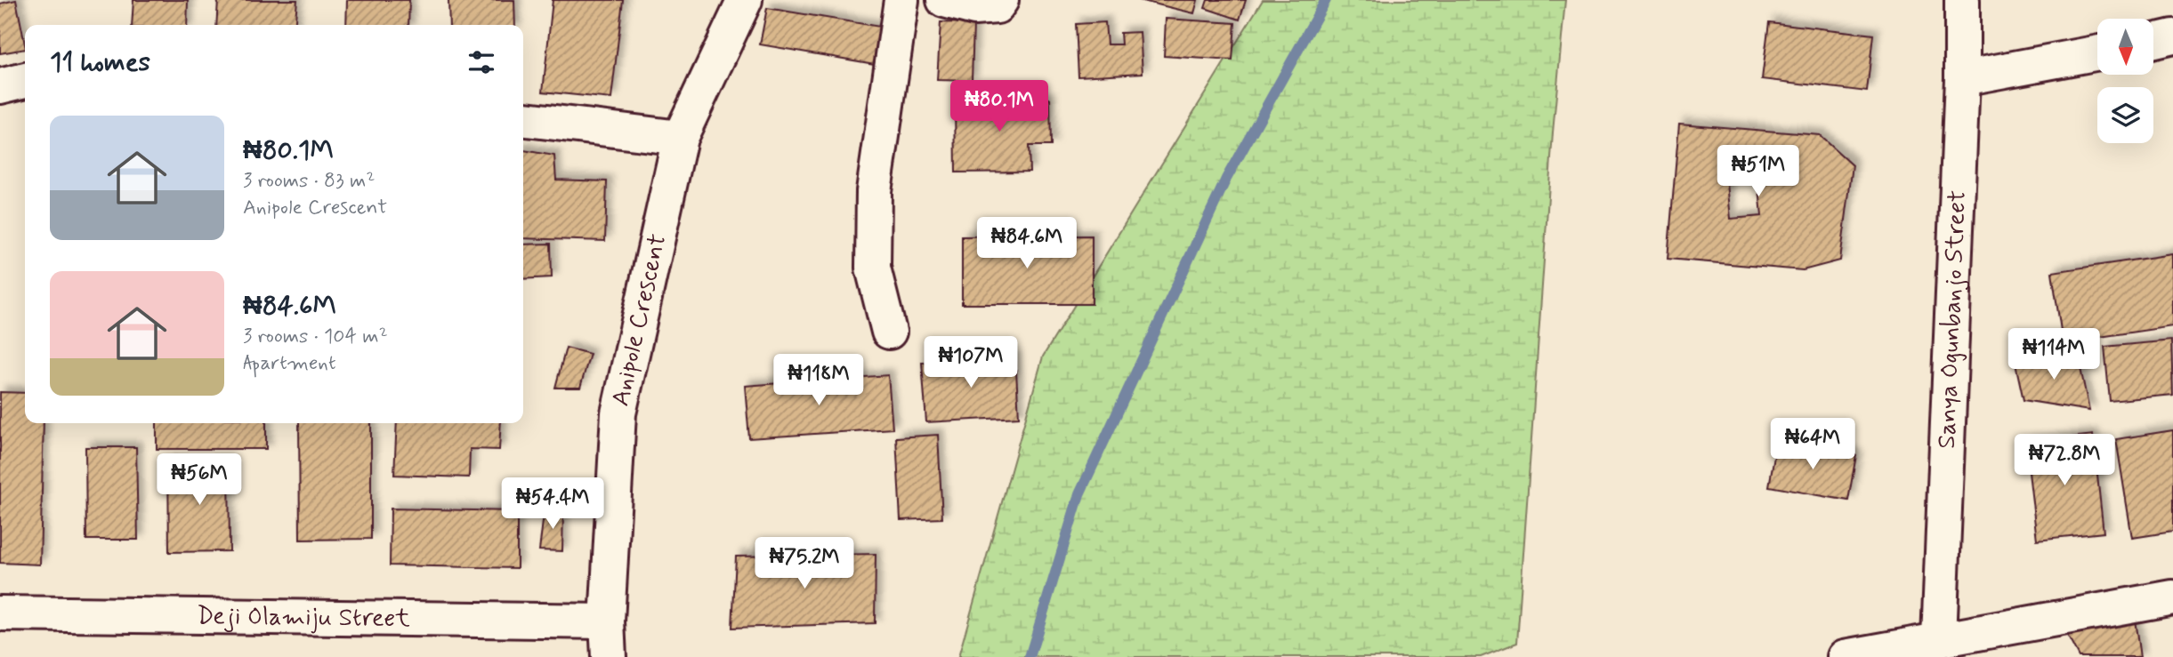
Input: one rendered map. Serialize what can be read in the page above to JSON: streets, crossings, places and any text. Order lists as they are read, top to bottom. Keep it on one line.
{"streets":{"street":["Sanya Ogunbanjo Street","Anipole Crescent","Deji Olamiju Street"]},"crossings":[["Anipole Crescent","Deji Olamiju Street"]],"north":"bottom","page":{"heading":"11 homes","price":["₦80.1M","₦51M","₦84.6M","₦114M","₦107M","₦118M","₦64M","₦72.8M","₦56M","₦54.4M","₦75.2M"],"list":[{"name":"₦80.1M","note":"3 rooms · 83 m² · Anipole Crescent"},{"name":"₦84.6M","note":"3 rooms · 104 m² · Apartment"}]}}
